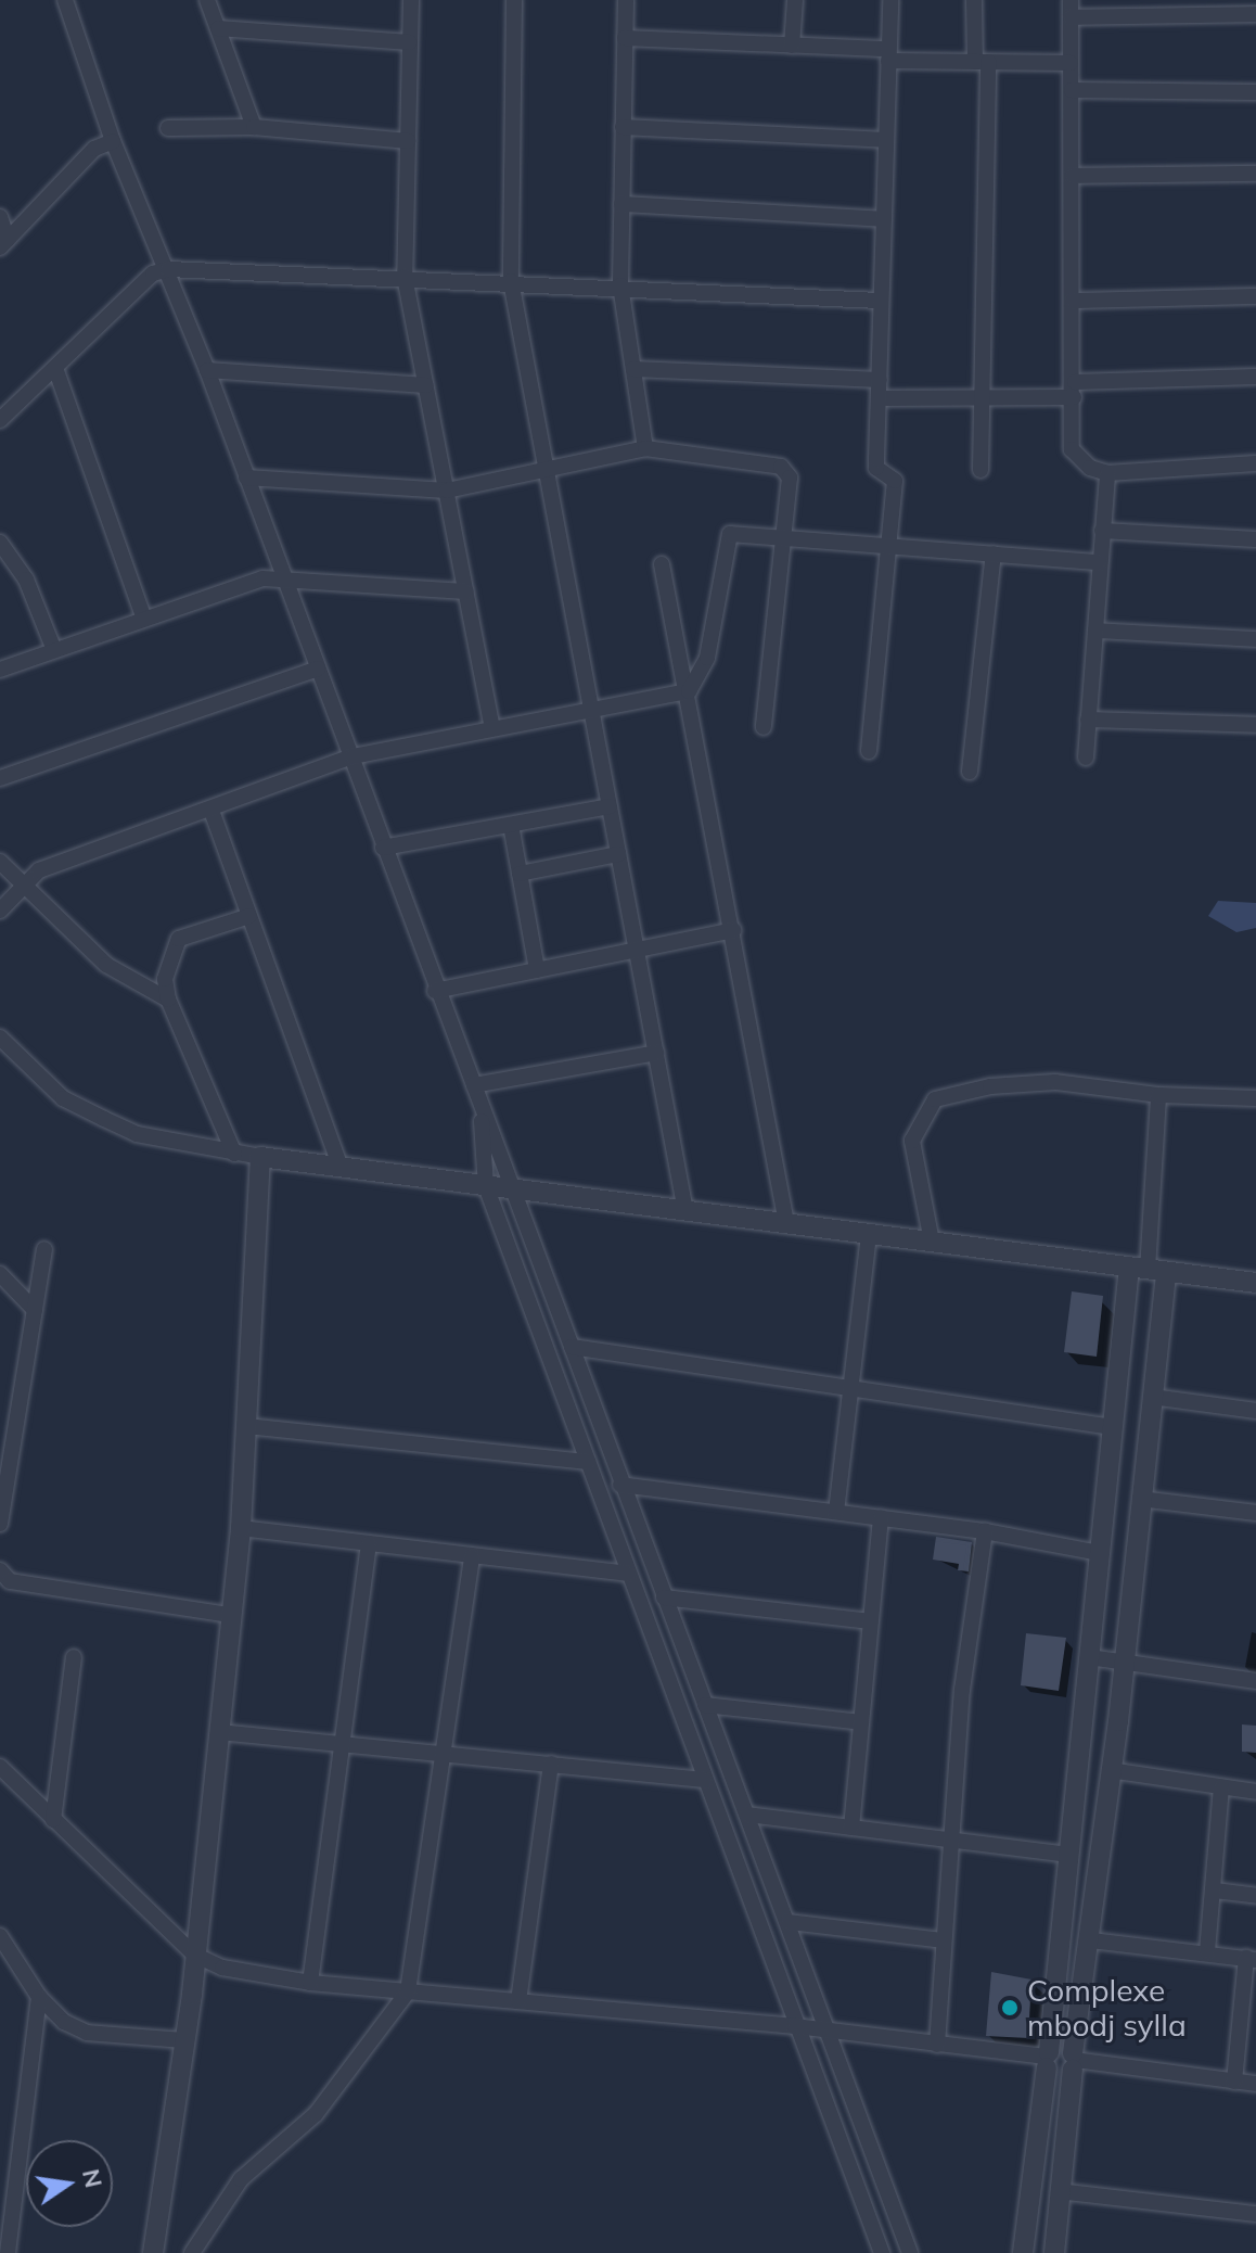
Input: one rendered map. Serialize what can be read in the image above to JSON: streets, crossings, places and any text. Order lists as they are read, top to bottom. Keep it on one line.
{"places":["Complexe mbodj sylla"],"north":"right"}
